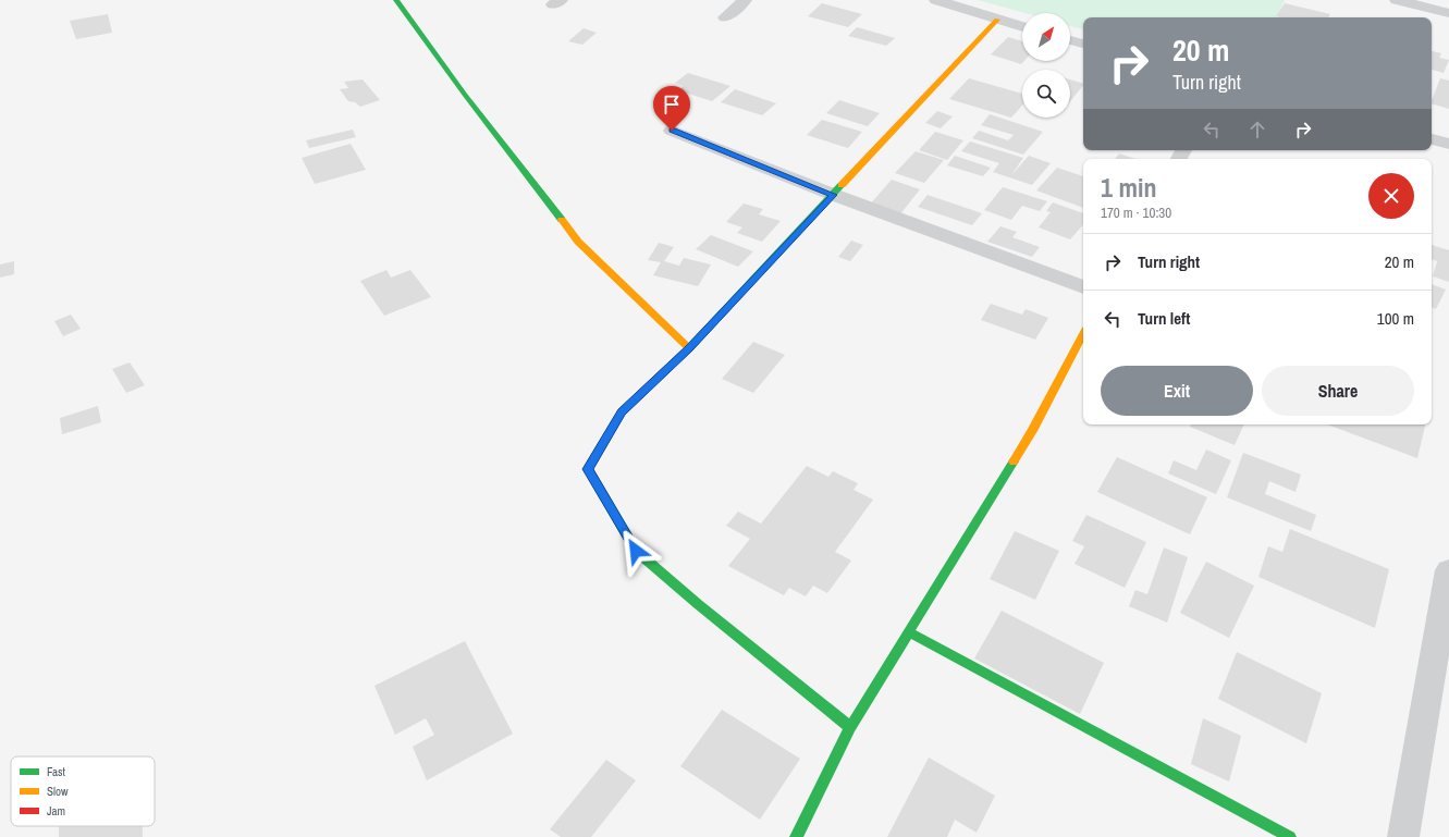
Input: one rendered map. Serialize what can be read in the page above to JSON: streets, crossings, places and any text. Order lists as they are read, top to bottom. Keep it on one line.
{"legend":["Fast","Slow","Jam"],"north":"top right","page":{"turn":["20 m","Turn right"],"heading":["1 min","170 m · 10:30"],"list":[{"name":"Turn right","value":"20 m"},{"name":"Turn left","value":"100 m"}],"buttons":["Exit","Share"]}}
